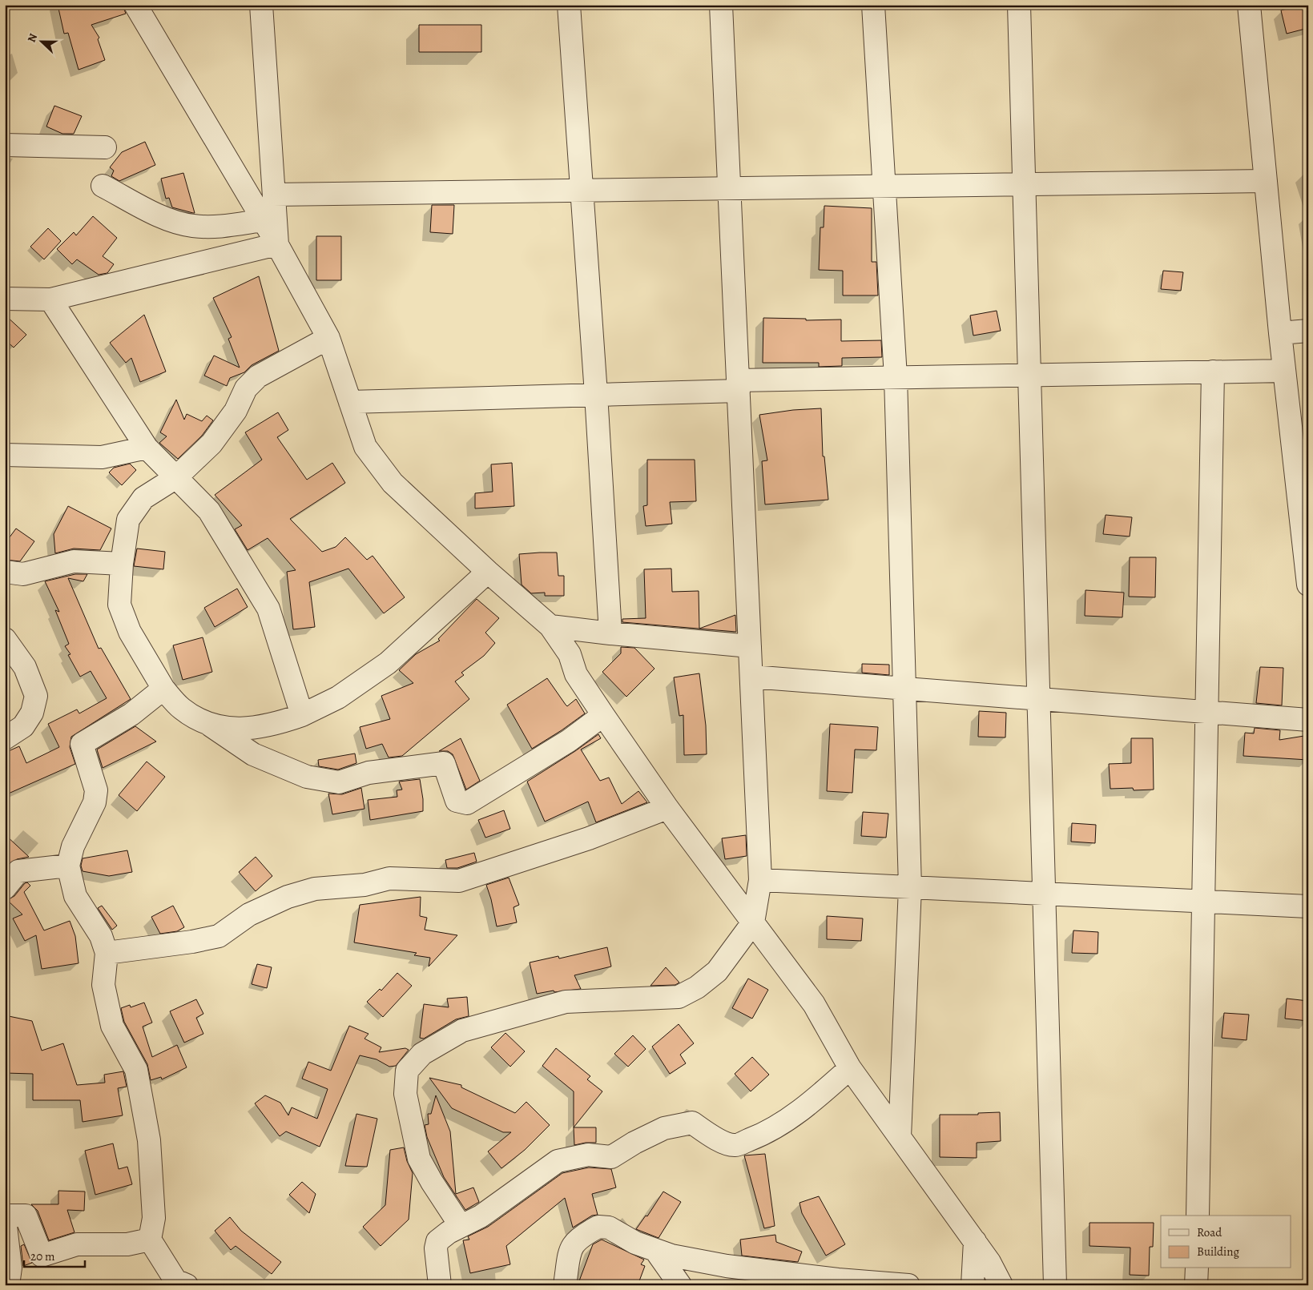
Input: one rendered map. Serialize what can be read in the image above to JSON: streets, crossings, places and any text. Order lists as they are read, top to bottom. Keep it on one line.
{"legend":["Road","Building"],"scale_bar":"20 m","north":"left"}
